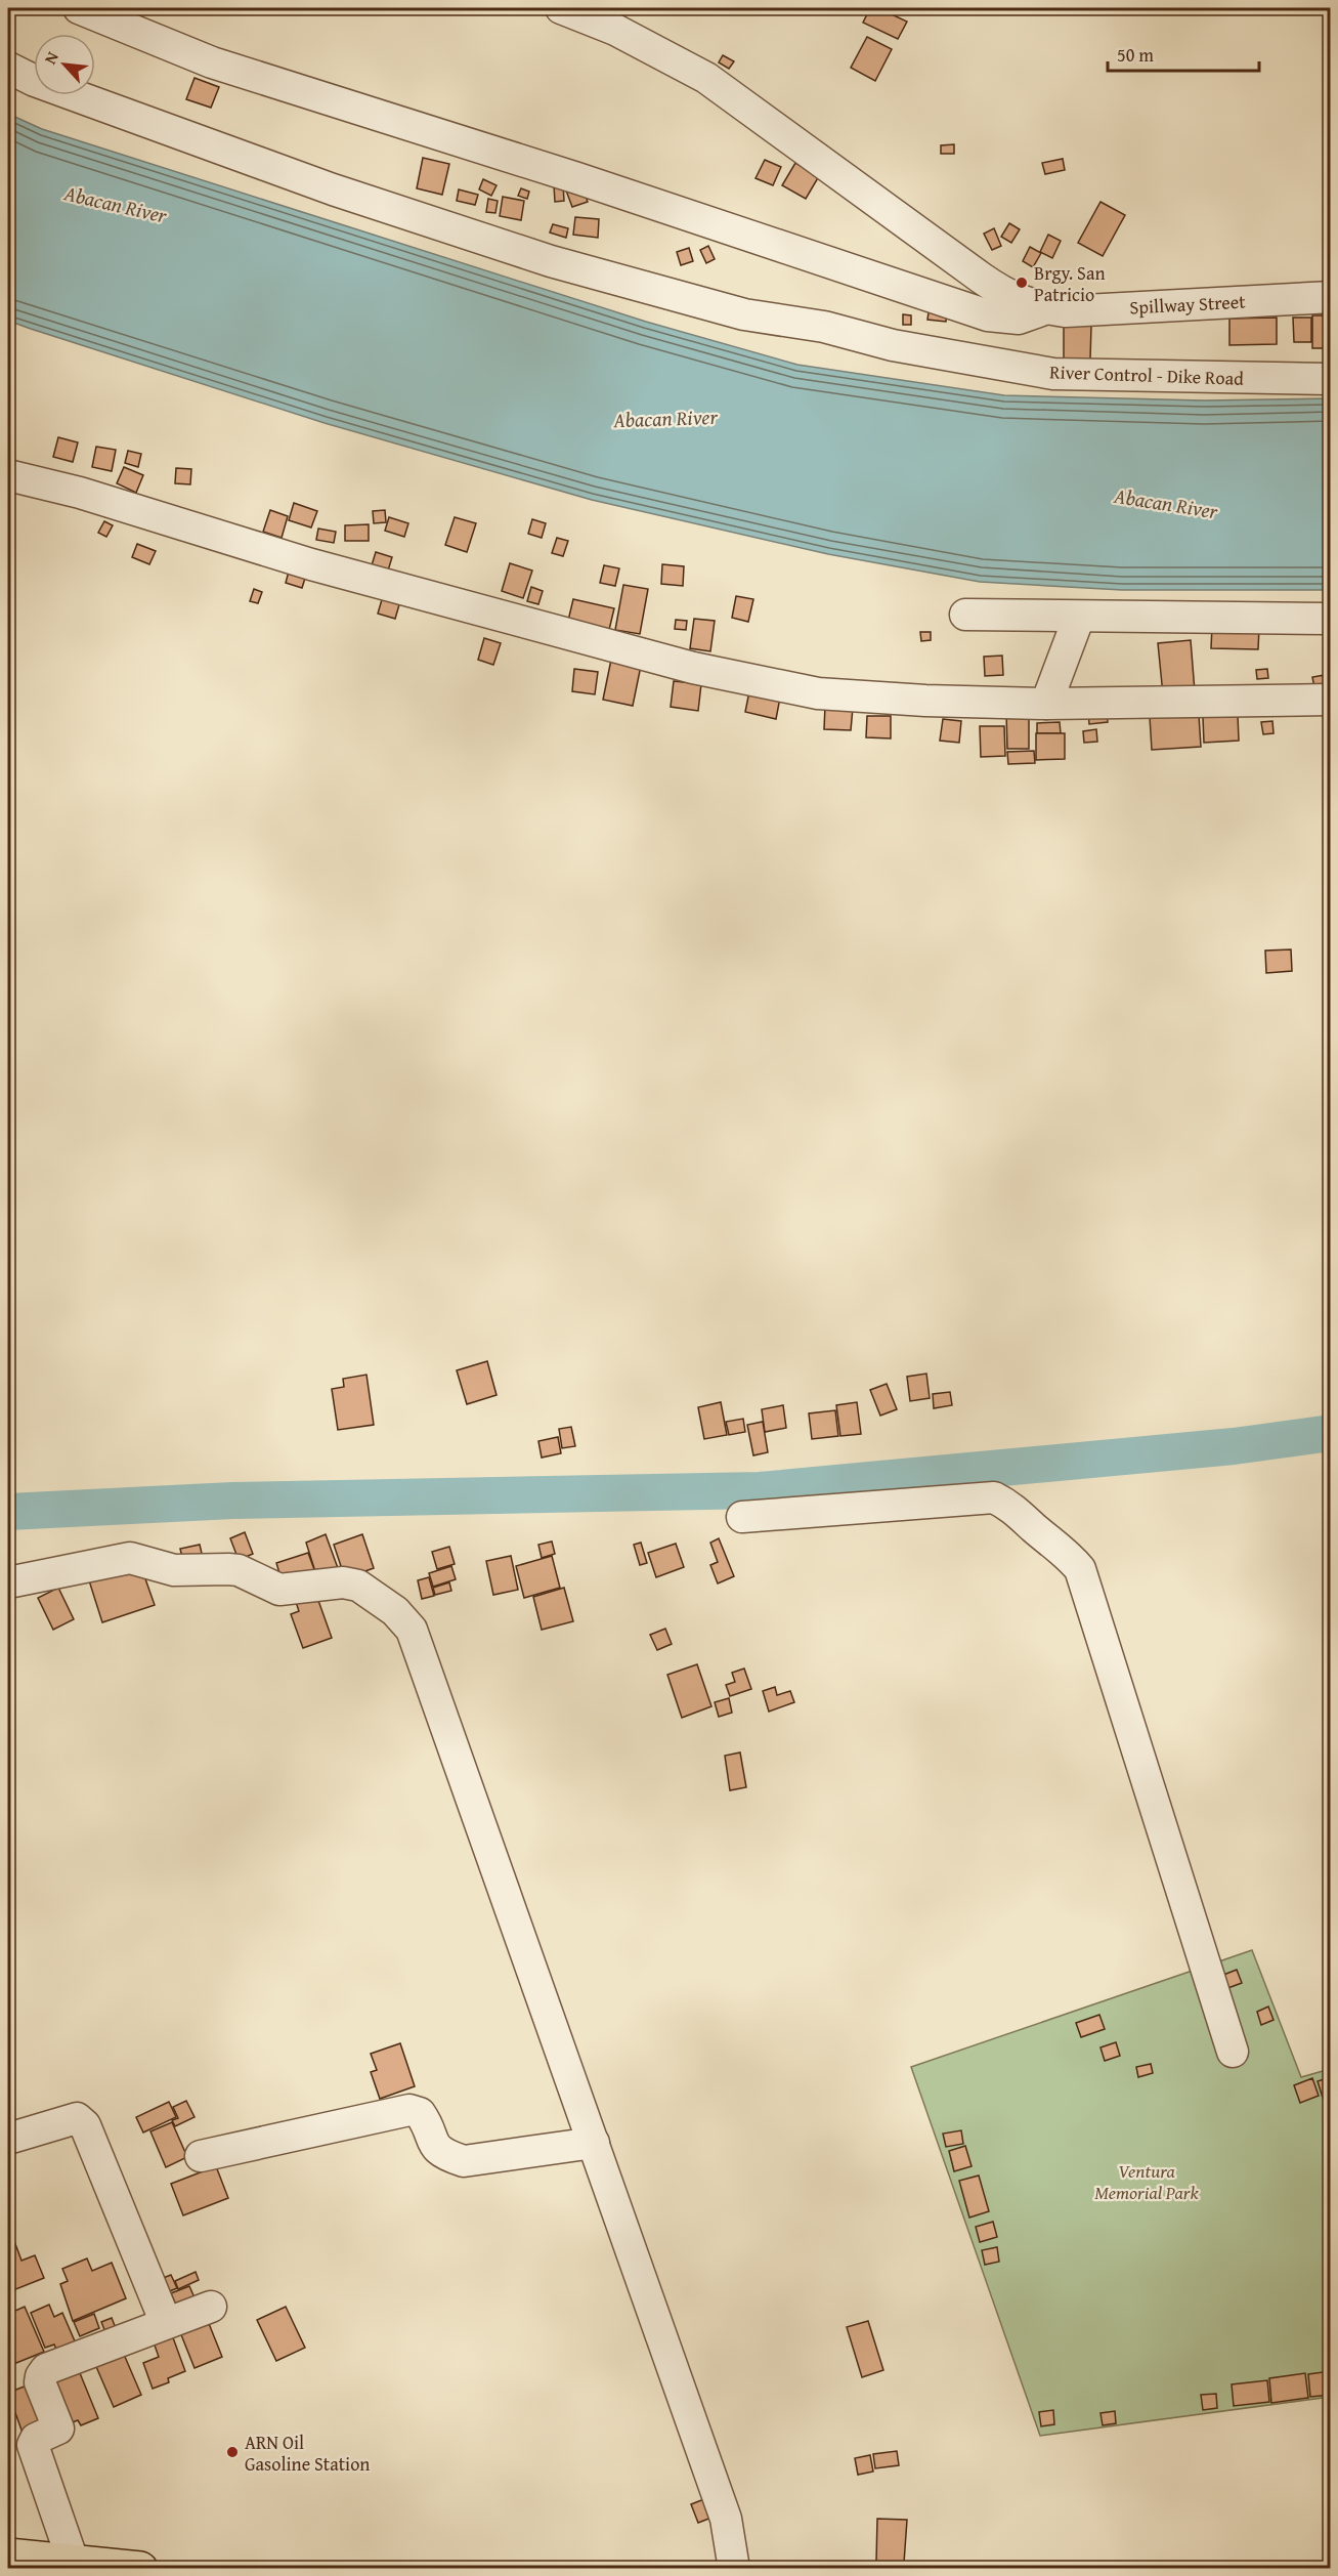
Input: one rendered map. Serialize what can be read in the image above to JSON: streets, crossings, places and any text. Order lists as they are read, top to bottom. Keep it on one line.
{"streets":{"street":["Spillway Street","River Control - Dike Road"]},"water":["Abacan River"],"parks":["Ventura Memorial Park"],"places":["Brgy. San Patricio","ARN Oil Gasoline Station"],"scale_bar":"50 m","north":"top left"}
